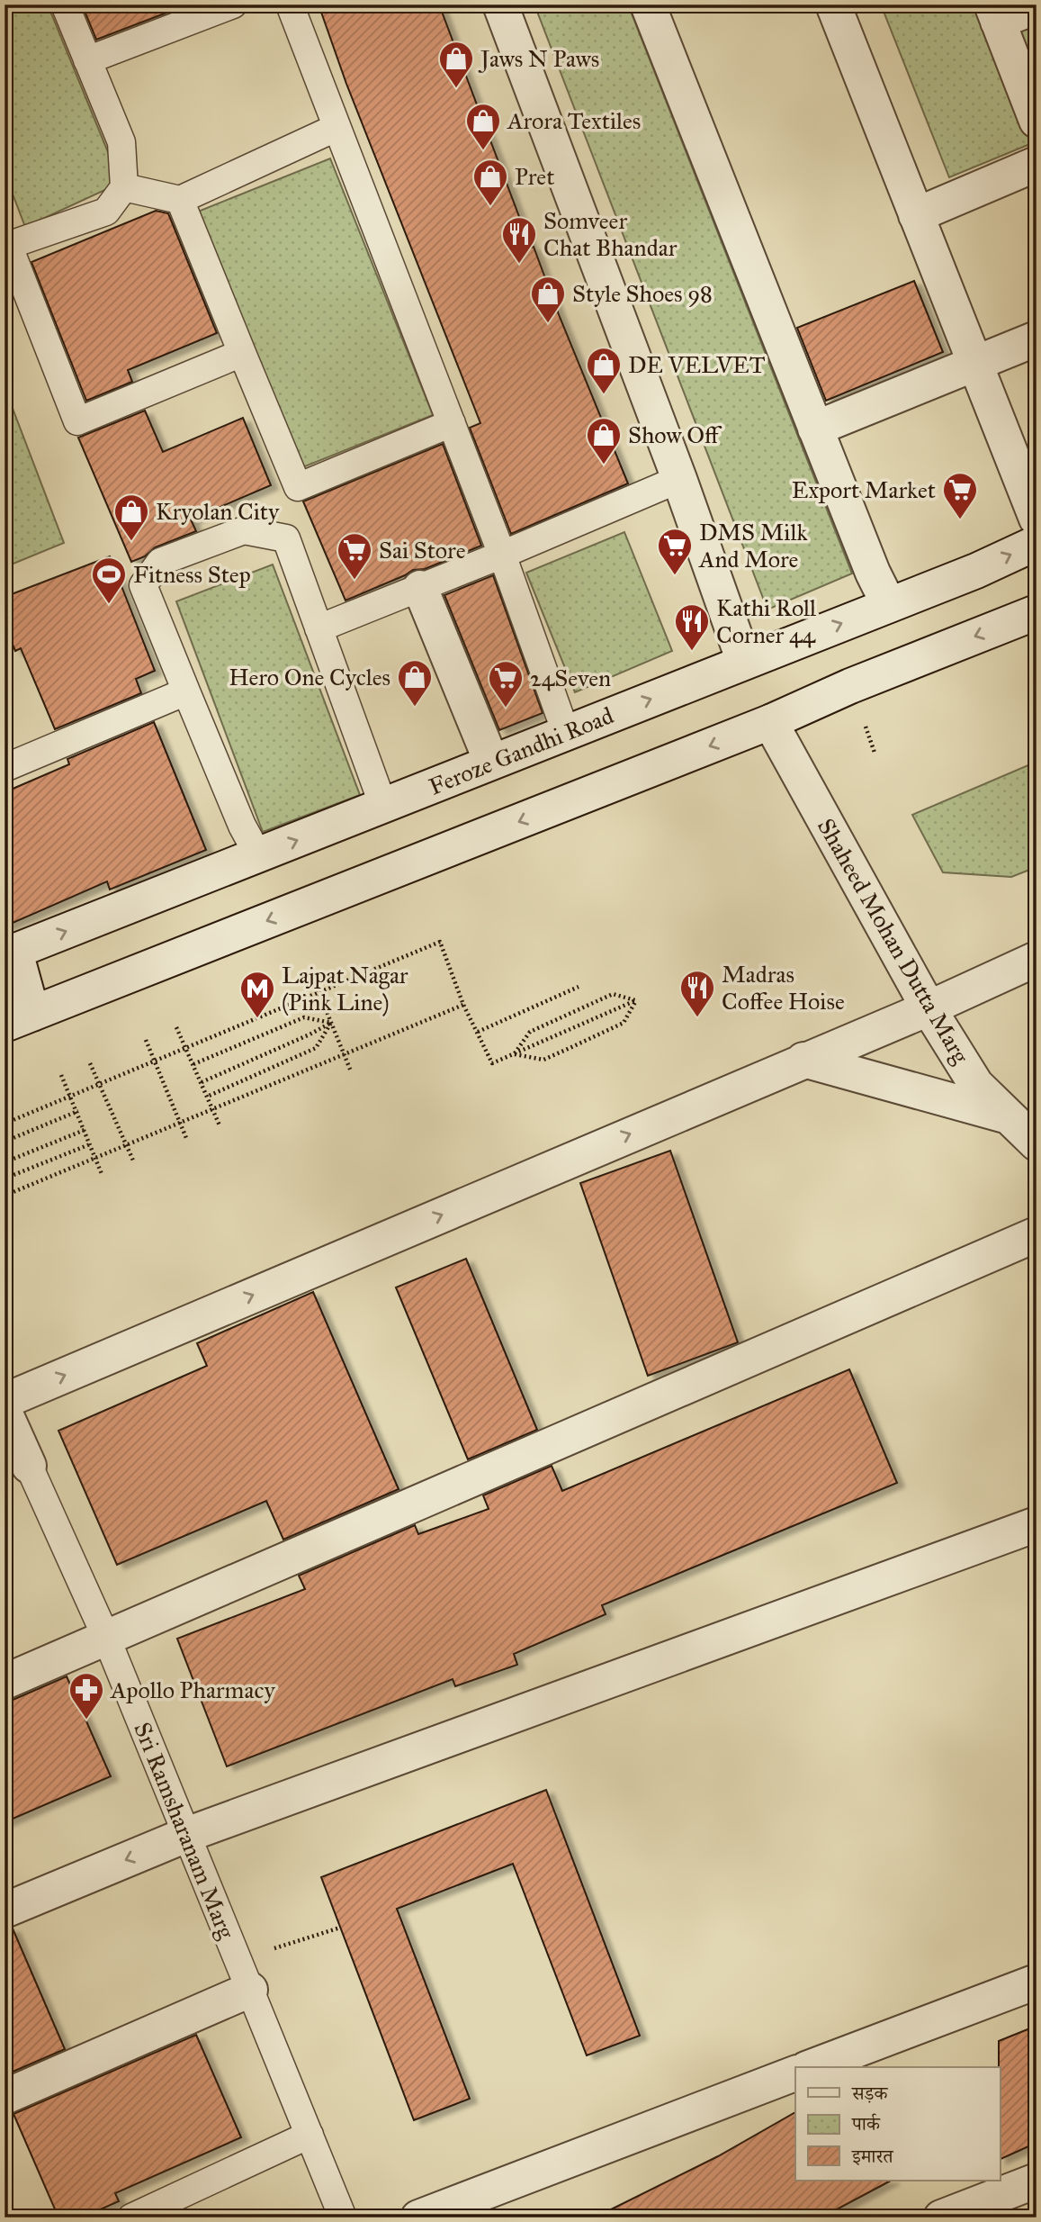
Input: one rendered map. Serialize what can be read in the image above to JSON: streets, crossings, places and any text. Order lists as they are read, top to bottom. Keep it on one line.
{"streets":{"street":["Feroze Gandhi Road","Shaheed Mohan Dutta Marg","Sri Ramsharanam Marg"]},"places":{"shop":["Jaws N Paws","Arora Textiles","Pret","Style Shoes 98","DE VELVET","Show Off","Kryolan City","Hero One Cycles"],"restaurant":["Somveer Chat Bhandar","Kathi Roll Corner 44","Madras Coffee Hoise"],"supermarket":["Export Market","DMS Milk And More","Sai Store","24Seven"],"sports":["Fitness Step"],"metro station":["Lajpat Nagar (Pink Line)"],"pharmacy":["Apollo Pharmacy"]},"legend":["सड़क","पार्क","इमारत"]}
